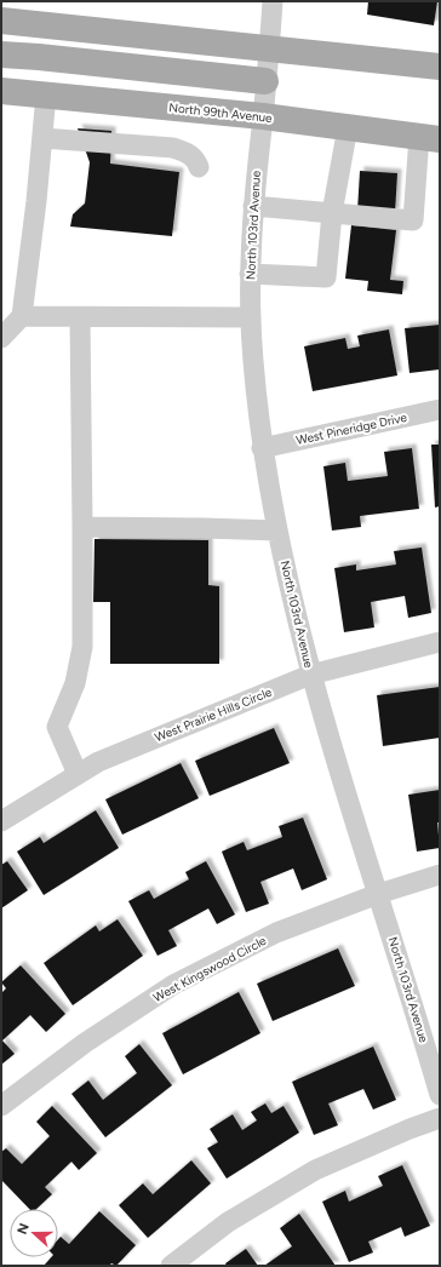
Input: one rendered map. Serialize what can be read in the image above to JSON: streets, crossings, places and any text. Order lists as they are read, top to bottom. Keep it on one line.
{"streets":{"main road":["North 99th Avenue"],"street":["North 103rd Avenue","West Pineridge Drive","West Prairie Hills Circle","West Kingswood Circle"]},"crossings":[["North 99th Avenue","North 103rd Avenue"],["North 103rd Avenue","West Pineridge Drive"],["North 103rd Avenue","West Prairie Hills Circle"],["North 103rd Avenue","West Kingswood Circle"]],"north":"left"}
